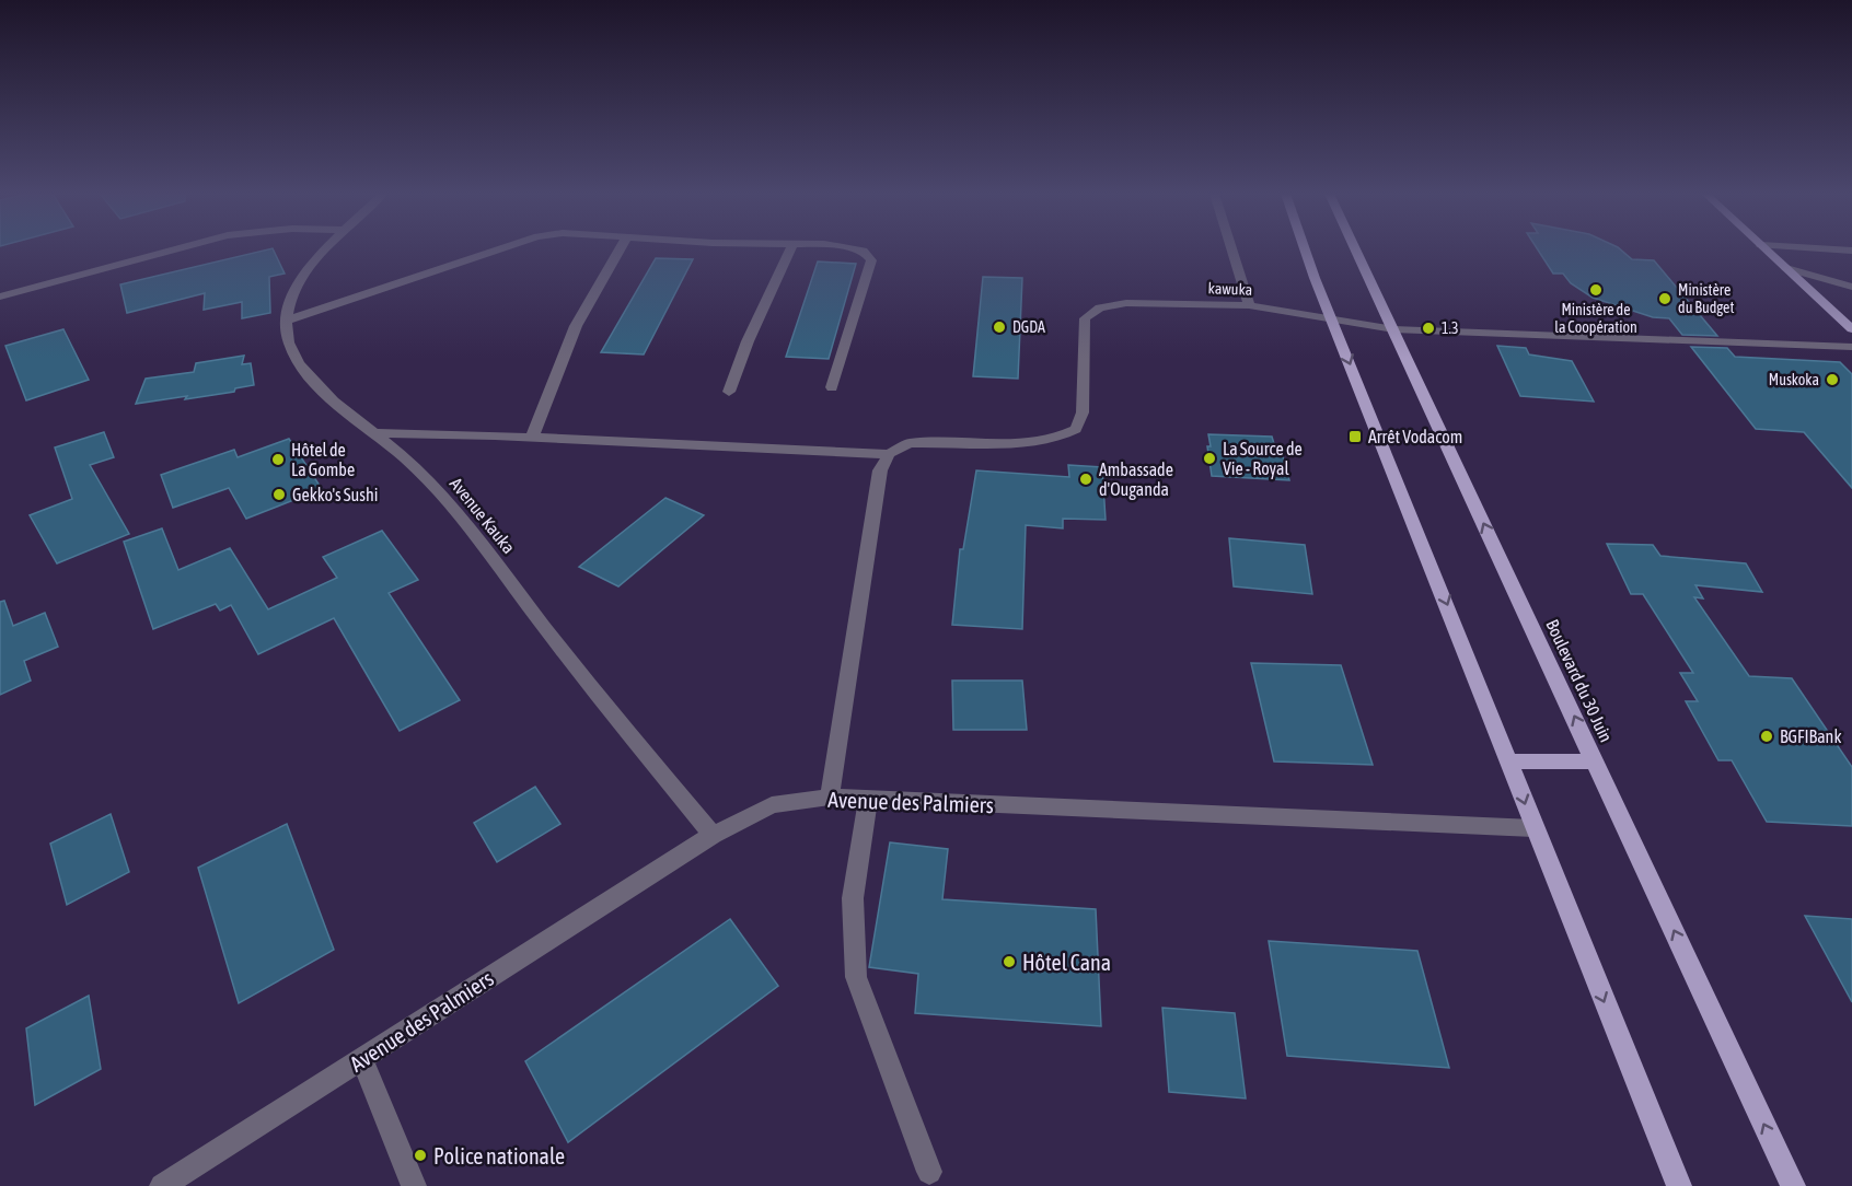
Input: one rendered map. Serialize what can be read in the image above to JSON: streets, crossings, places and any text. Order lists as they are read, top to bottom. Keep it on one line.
{"streets":{"main road":["Boulevard du 30 Juin"],"street":["kawuka","Avenue Kauka","Avenue des Palmiers"]},"crossings":[["kawuka","Boulevard du 30 Juin"],["Avenue Kauka","Avenue des Palmiers"]],"places":{"other":["Ministère de la Coopération","Ministère du Budget","DGDA","1.3","Muskoka","La Source de Vie - Royal","Hôtel de La Gombe","Ambassade d'Ouganda","Gekko's Sushi","BGFIBank","Hôtel Cana","Police nationale"],"transit":["Arrêt Vodacom"]}}
